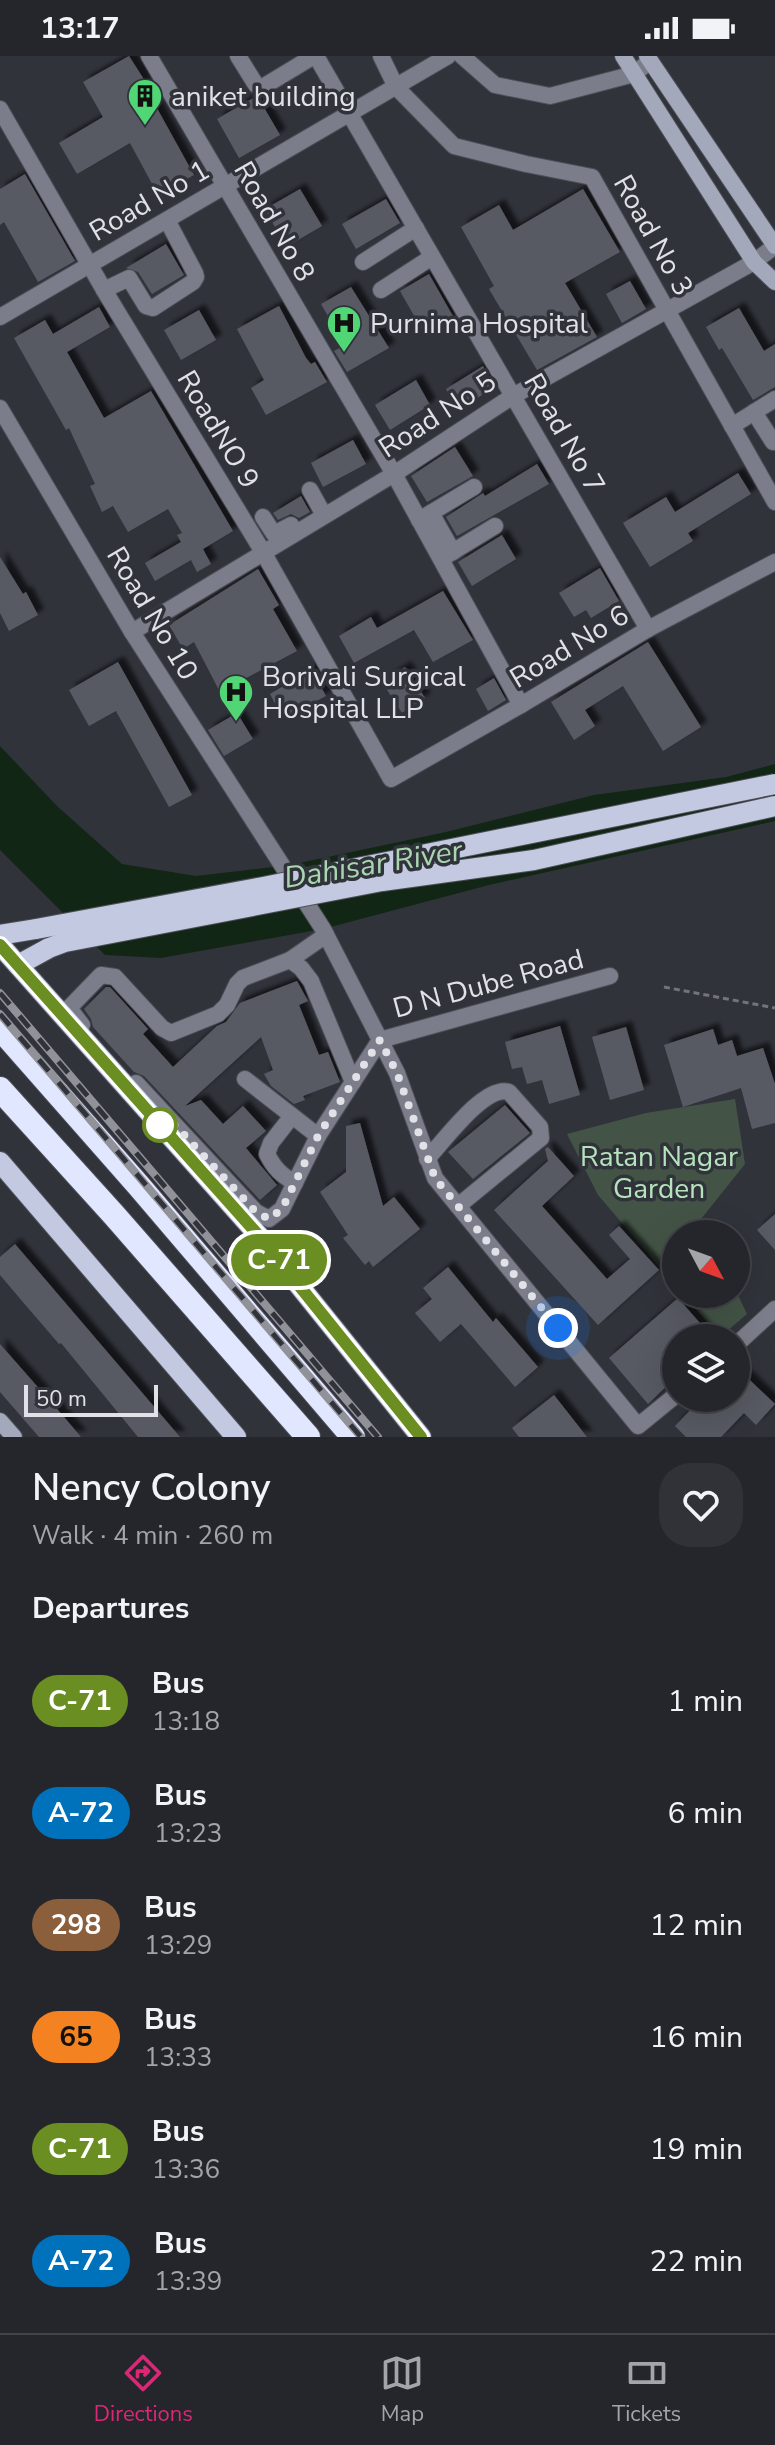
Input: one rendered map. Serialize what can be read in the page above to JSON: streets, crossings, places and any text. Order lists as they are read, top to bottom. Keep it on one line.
{"streets":{"street":["Road No 1","Road No 8","Road No 3","Road No 5","RoadNO 9","Road No 7","Road No 10","Road No 6","D N Dube Road"]},"crossings":[["Road No 1","Road No 8"],["Road No 1","Road No 3"],["Road No 1","RoadNO 9"],["Road No 1","Road No 7"],["Road No 8","Road No 5"],["Road No 8","Road No 6"],["Road No 3","Road No 5"],["Road No 5","RoadNO 9"],["Road No 5","Road No 7"],["Road No 5","Road No 10"],["RoadNO 9","Road No 6"],["Road No 7","Road No 6"],["Road No 10","D N Dube Road"]],"water":["Dahisar River"],"parks":["Ratan Nagar Garden"],"places":{"building":["aniket building"],"hospital":["Purnima Hospital","Borivali Surgical Hospital LLP"]},"lines":["bus line C-71"],"scale_bar":"50 m","north":"bottom right","page":{"status":"13:17","on_map":"C-71","scale":"50 m","heading":[["Nency Colony","Walk · 4 min · 260 m"],"Departures"],"list":[{"mark":"C-71","name":"Bus","note":"13:18","value":"1 min"},{"mark":"A-72","name":"Bus","note":"13:23","value":"6 min"},{"mark":"298","name":"Bus","note":"13:29","value":"12 min"},{"mark":"65","name":"Bus","note":"13:33","value":"16 min"},{"mark":"C-71","name":"Bus","note":"13:36","value":"19 min"},{"mark":"A-72","name":"Bus","note":"13:39","value":"22 min"}],"tabs":["Directions","Map","Tickets"]}}
